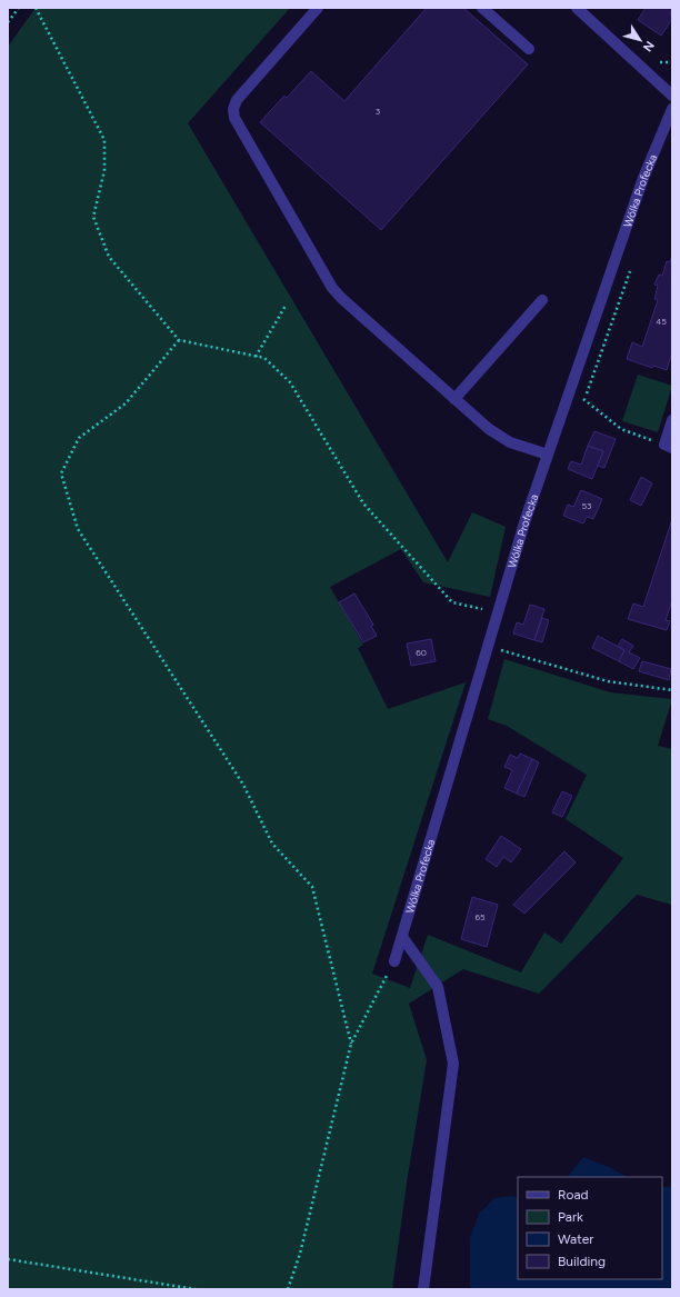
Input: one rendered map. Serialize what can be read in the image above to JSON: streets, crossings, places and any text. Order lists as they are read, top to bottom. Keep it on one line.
{"streets":{"street":["Wólka Profecka"]},"house_numbers":["3","45","53","60","65"],"legend":["Road","Park","Water","Building"],"north":"bottom right"}
